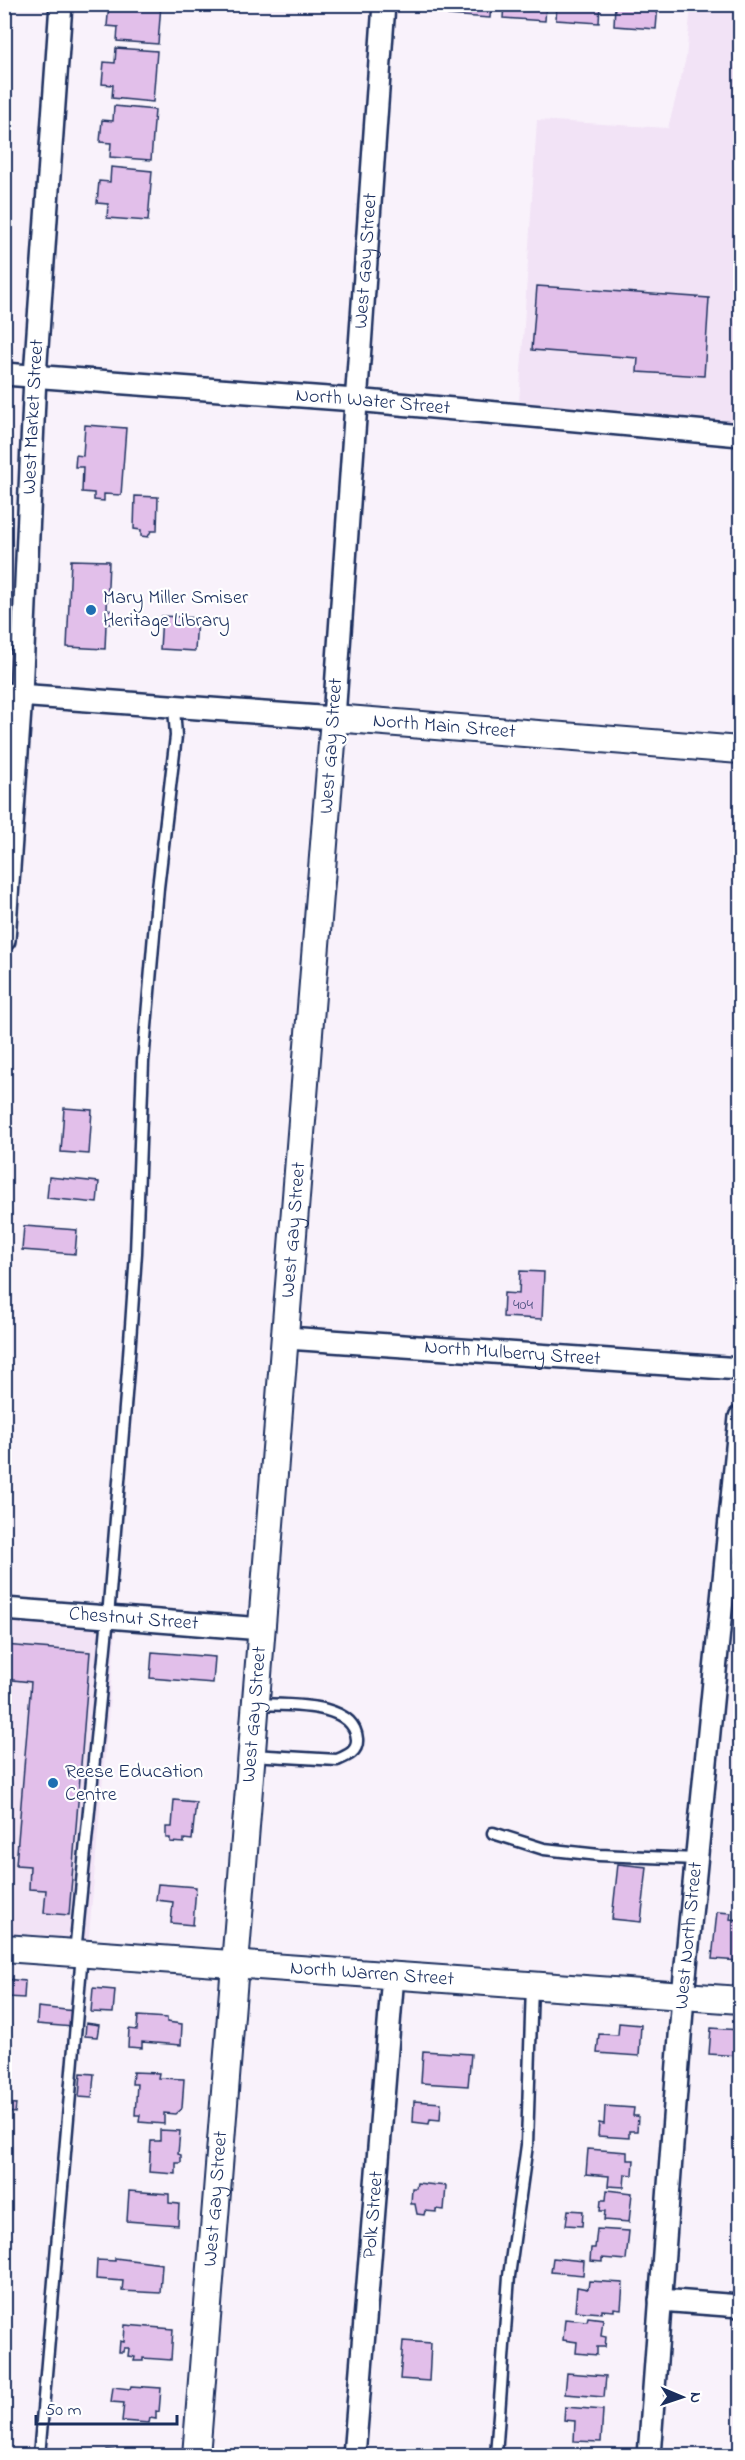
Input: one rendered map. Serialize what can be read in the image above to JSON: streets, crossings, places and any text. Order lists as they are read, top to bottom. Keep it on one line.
{"streets":{"street":["West Gay Street","North Water Street","West Market Street","North Main Street","North Mulberry Street","Chestnut Street","West North Street","North Warren Street","Polk Street"]},"crossings":[["West Gay Street","North Water Street"],["West Gay Street","North Main Street"],["West Gay Street","North Mulberry Street"],["West Gay Street","Chestnut Street"],["West Gay Street","North Warren Street"],["North Water Street","West Market Street"],["West Market Street","North Main Street"],["West North Street","North Warren Street"],["North Warren Street","Polk Street"]],"places":["Mary Miller Smiser Heritage Library","Reese Education Centre"],"house_numbers":["404"],"scale_bar":"50 m","north":"right"}
